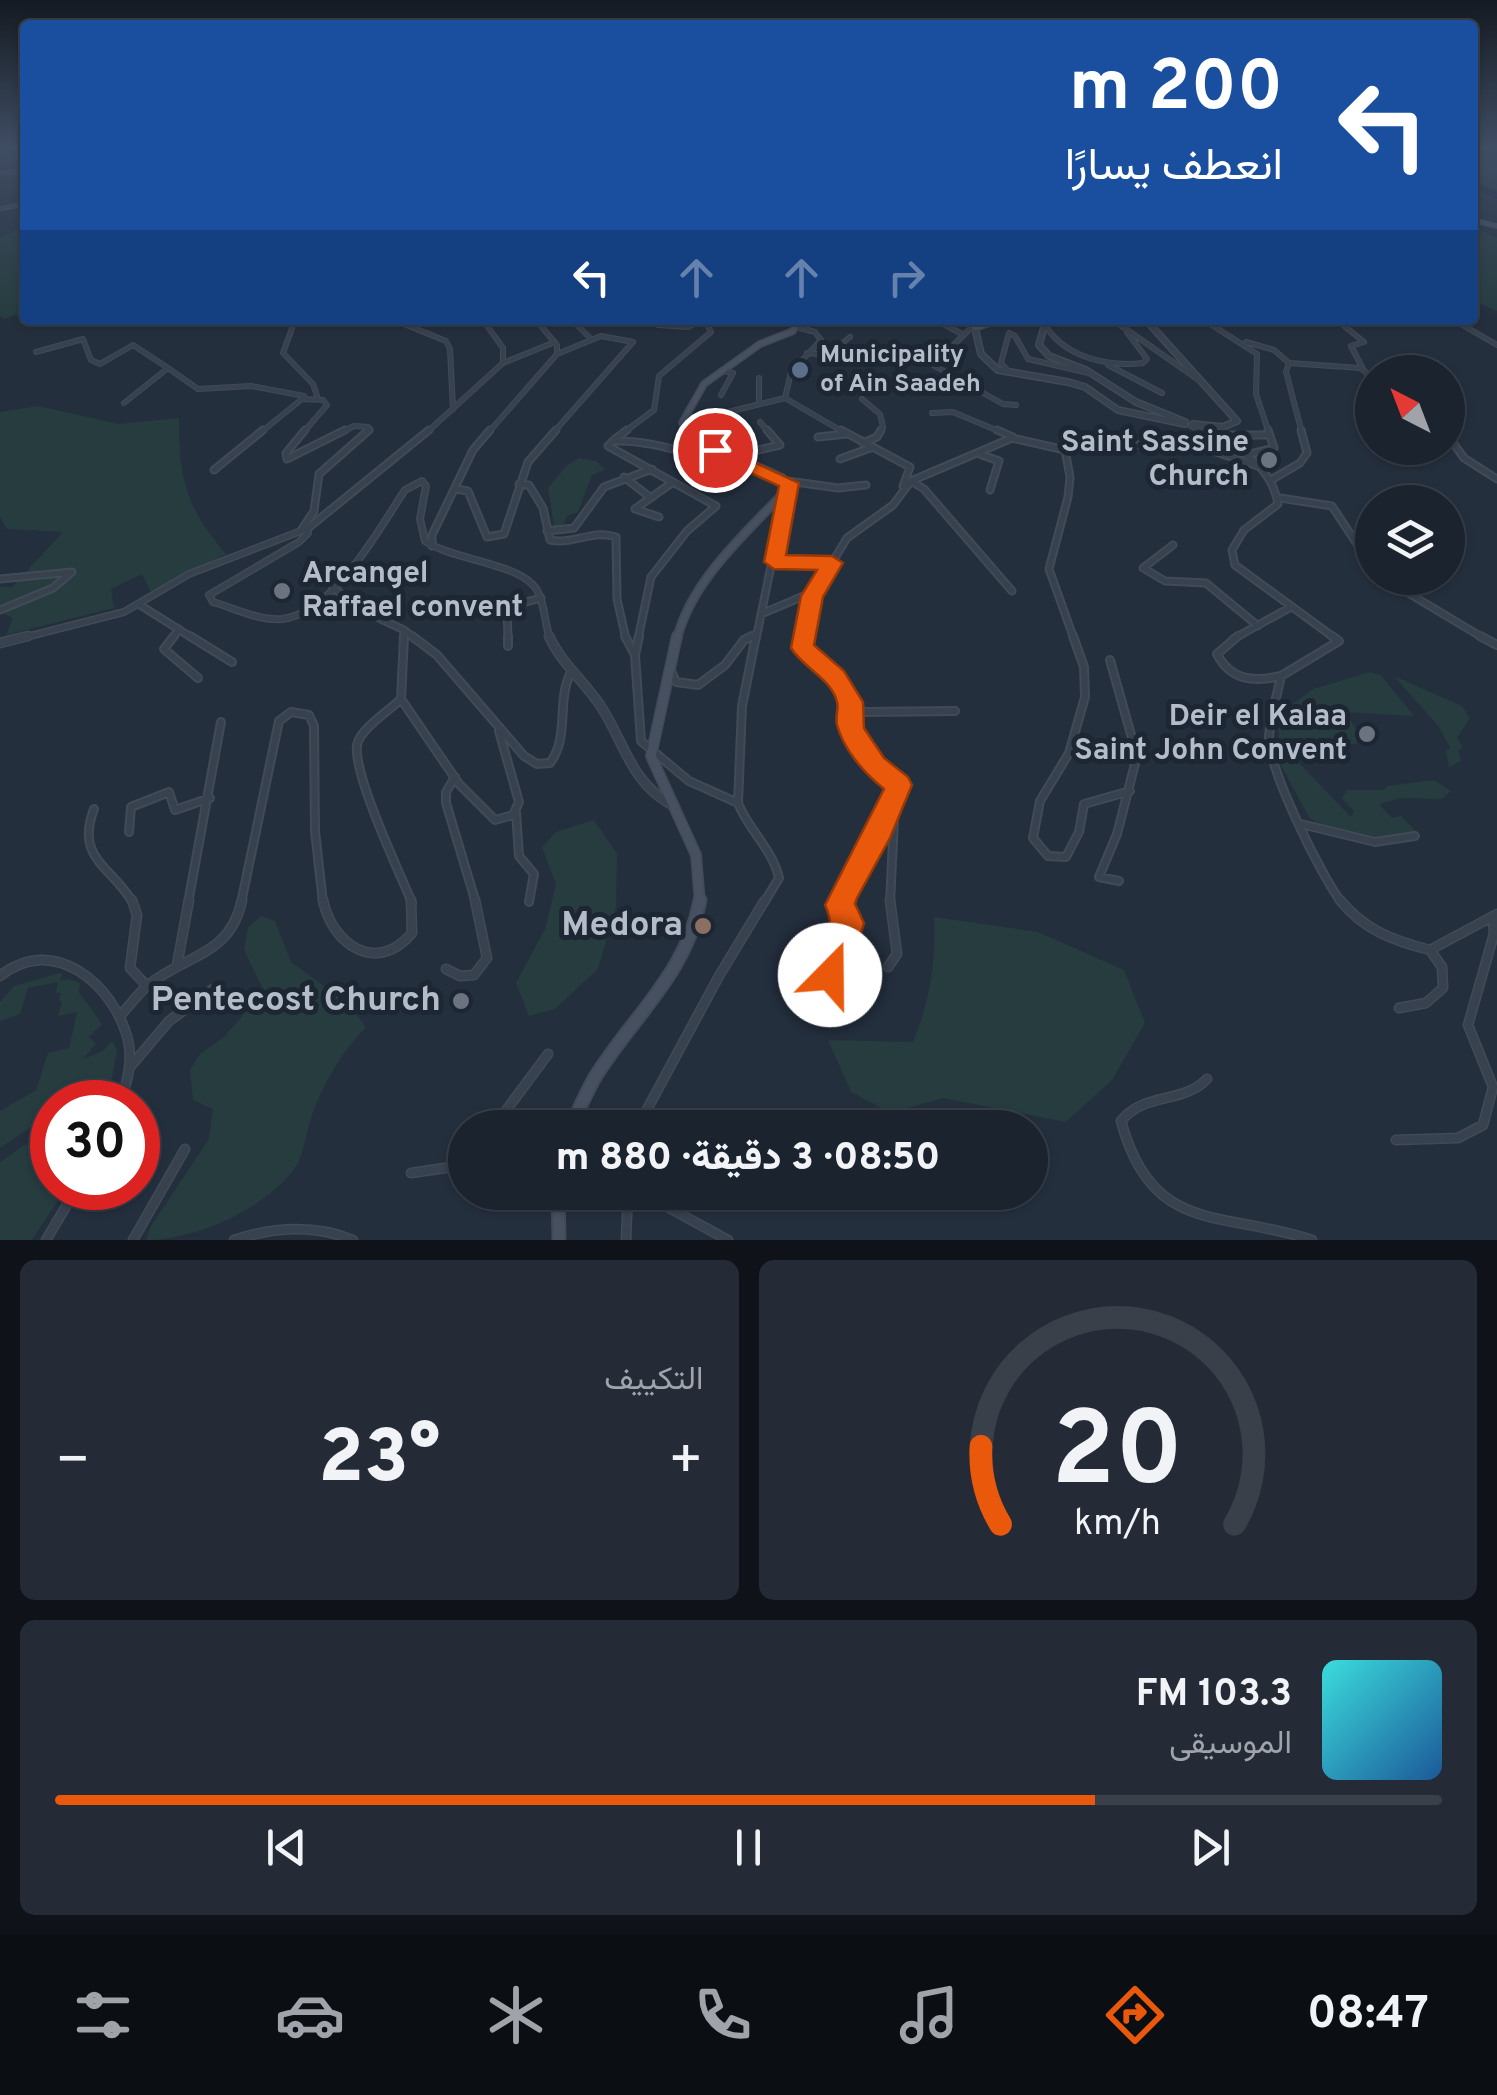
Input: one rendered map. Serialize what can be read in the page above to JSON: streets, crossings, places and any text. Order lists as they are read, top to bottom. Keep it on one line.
{"places":["Municipality of Ain Saadeh","Saint Sassine Church","Arcangel Raffael convent","Deir el Kalaa Saint John Convent","Medora","Pentecost Church"],"north":"top left","page":{"turn":["200 m","انعطف يسارًا"],"limit":"30","trip":"08:50 · 3 دقيقة · 880 m","tile":"التكييف","heat":["−","23°","+"],"song":["103.3 FM","الموسيقى"],"tabs":"08:47","gauge":["20","km/h"]}}
